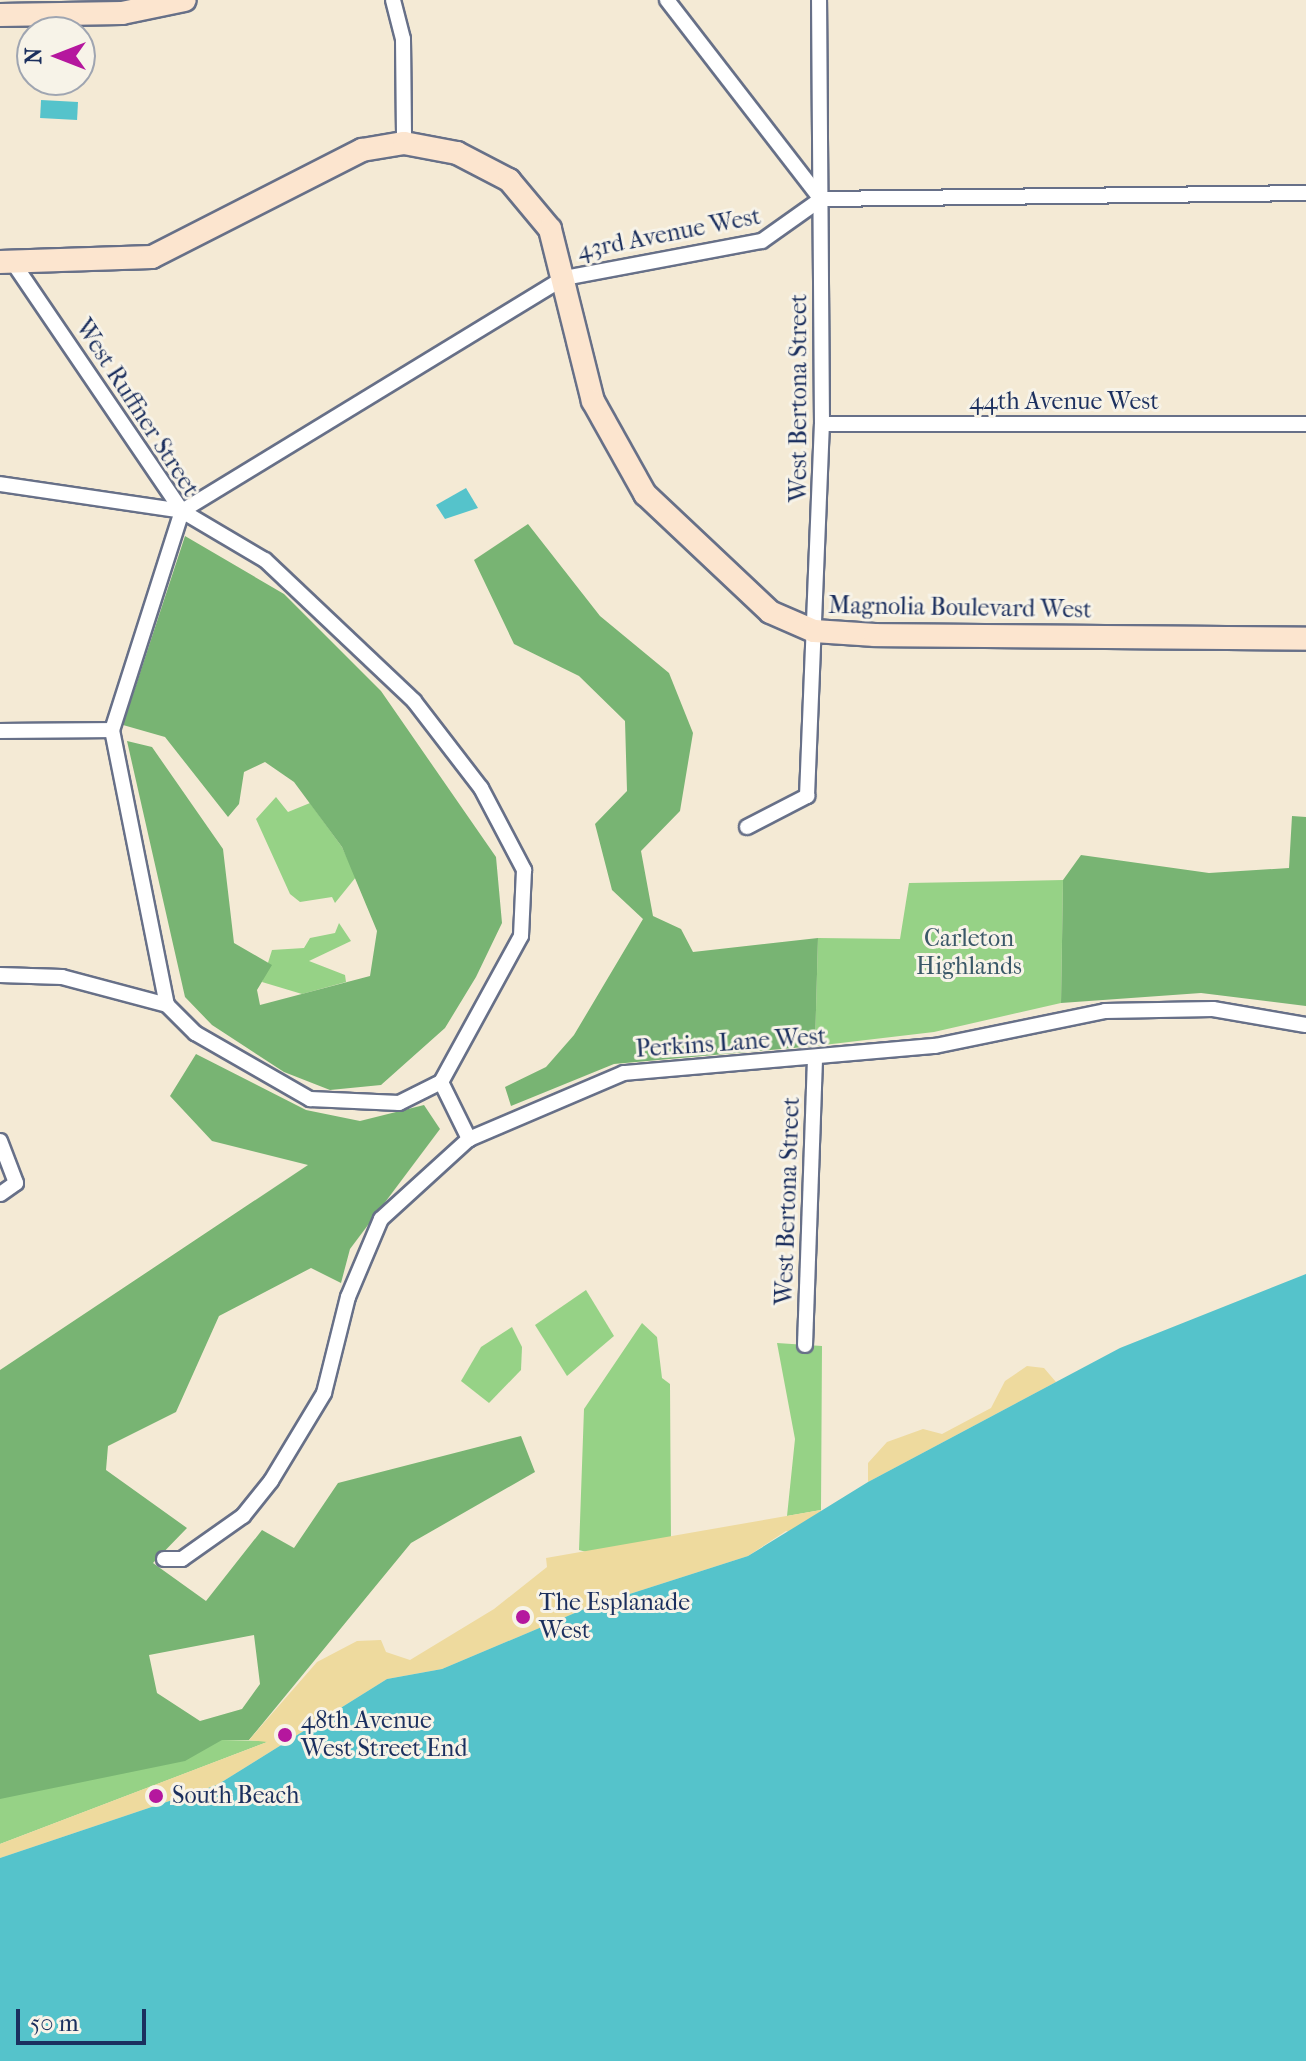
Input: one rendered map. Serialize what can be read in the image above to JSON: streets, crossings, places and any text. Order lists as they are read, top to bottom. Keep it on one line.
{"streets":{"street":["43rd Avenue West","West Bertona Street","44th Avenue West","West Ruffner Street","Magnolia Boulevard West","Perkins Lane West"]},"crossings":[["43rd Avenue West","West Bertona Street"],["43rd Avenue West","West Ruffner Street"],["43rd Avenue West","Magnolia Boulevard West"],["West Bertona Street","44th Avenue West"],["West Bertona Street","Magnolia Boulevard West"],["West Bertona Street","Perkins Lane West"],["West Ruffner Street","Magnolia Boulevard West"]],"parks":["Carleton Highlands"],"places":["The Esplanade West","48th Avenue West Street End","South Beach"],"scale_bar":"50 m","north":"left"}
